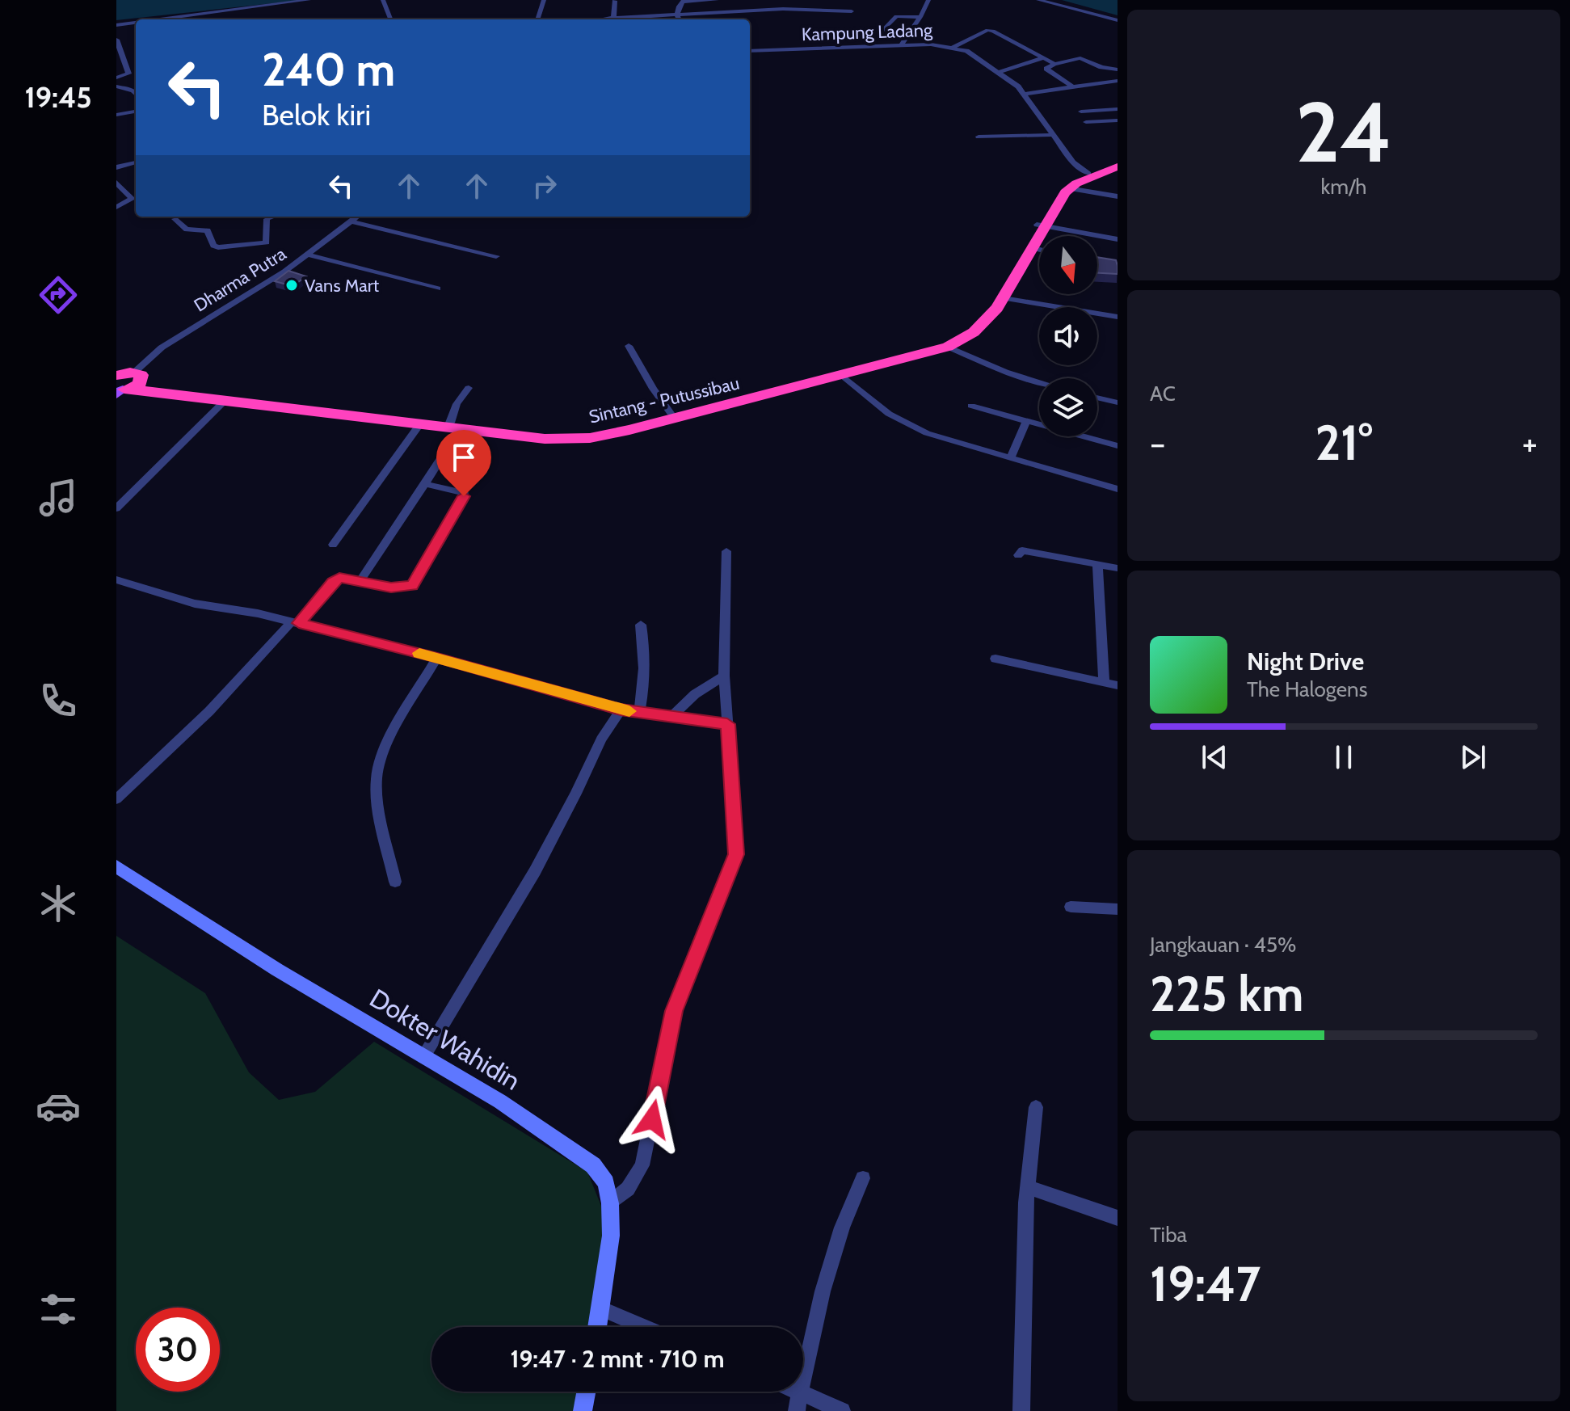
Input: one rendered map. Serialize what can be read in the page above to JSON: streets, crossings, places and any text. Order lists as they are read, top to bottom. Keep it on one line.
{"streets":{"highway":["Sintang - Putussibau"],"street":["Kampung Ladang","Dharma Putra","Dokter Wahidin"]},"crossings":[["Kampung Ladang","Sintang - Putussibau"],["Dharma Putra","Sintang - Putussibau"]],"places":["Vans Mart"],"north":"bottom","page":{"tabs":"19:45","tile":[["24","km/h"],"AC",["Jangkauan · 45%","225 km"],["Tiba","19:47"]],"turn":["240 m","Belok kiri"],"heat":["−","21°","+"],"song":["Night Drive","The Halogens"],"limit":"30","trip":"19:47 · 2 mnt · 710 m"}}
